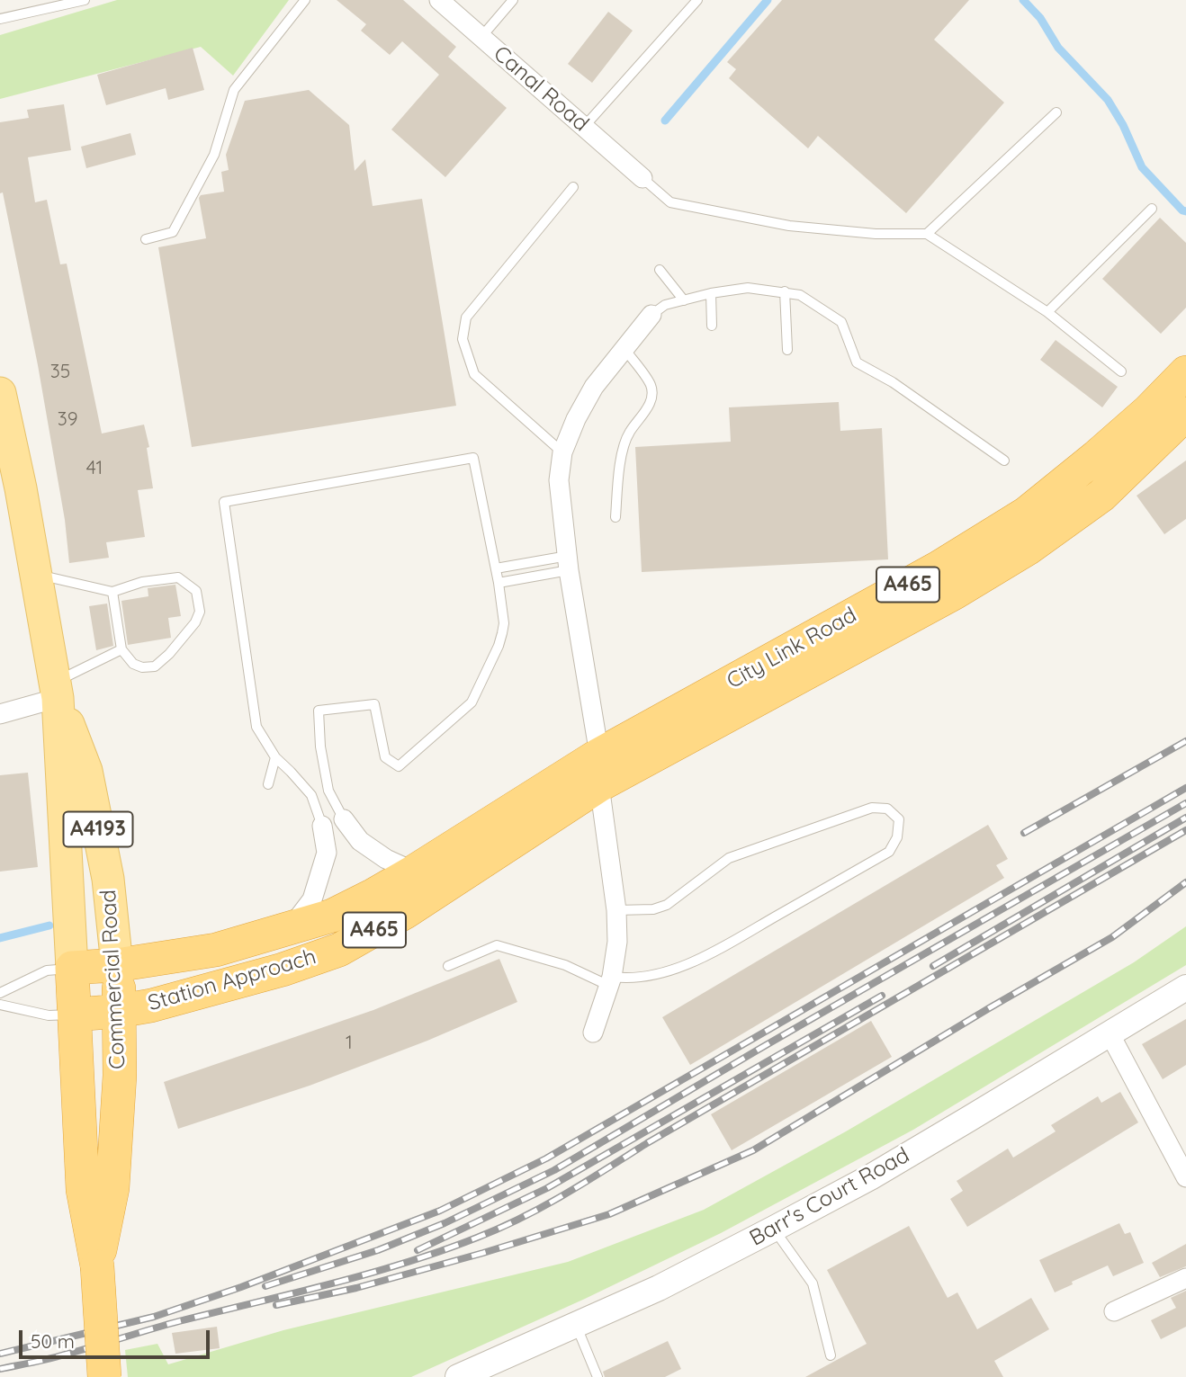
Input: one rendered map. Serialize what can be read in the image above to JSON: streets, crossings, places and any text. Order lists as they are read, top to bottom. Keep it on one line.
{"streets":{"highway":["A465","City Link Road","Commercial Road","Station Approach"],"main road":["A4193"],"street":["Canal Road","Barr's Court Road"]},"crossings":[["City Link Road","Station Approach"],["Commercial Road","Station Approach"]],"house_numbers":["35","39","41","1"],"scale_bar":"50 m"}
